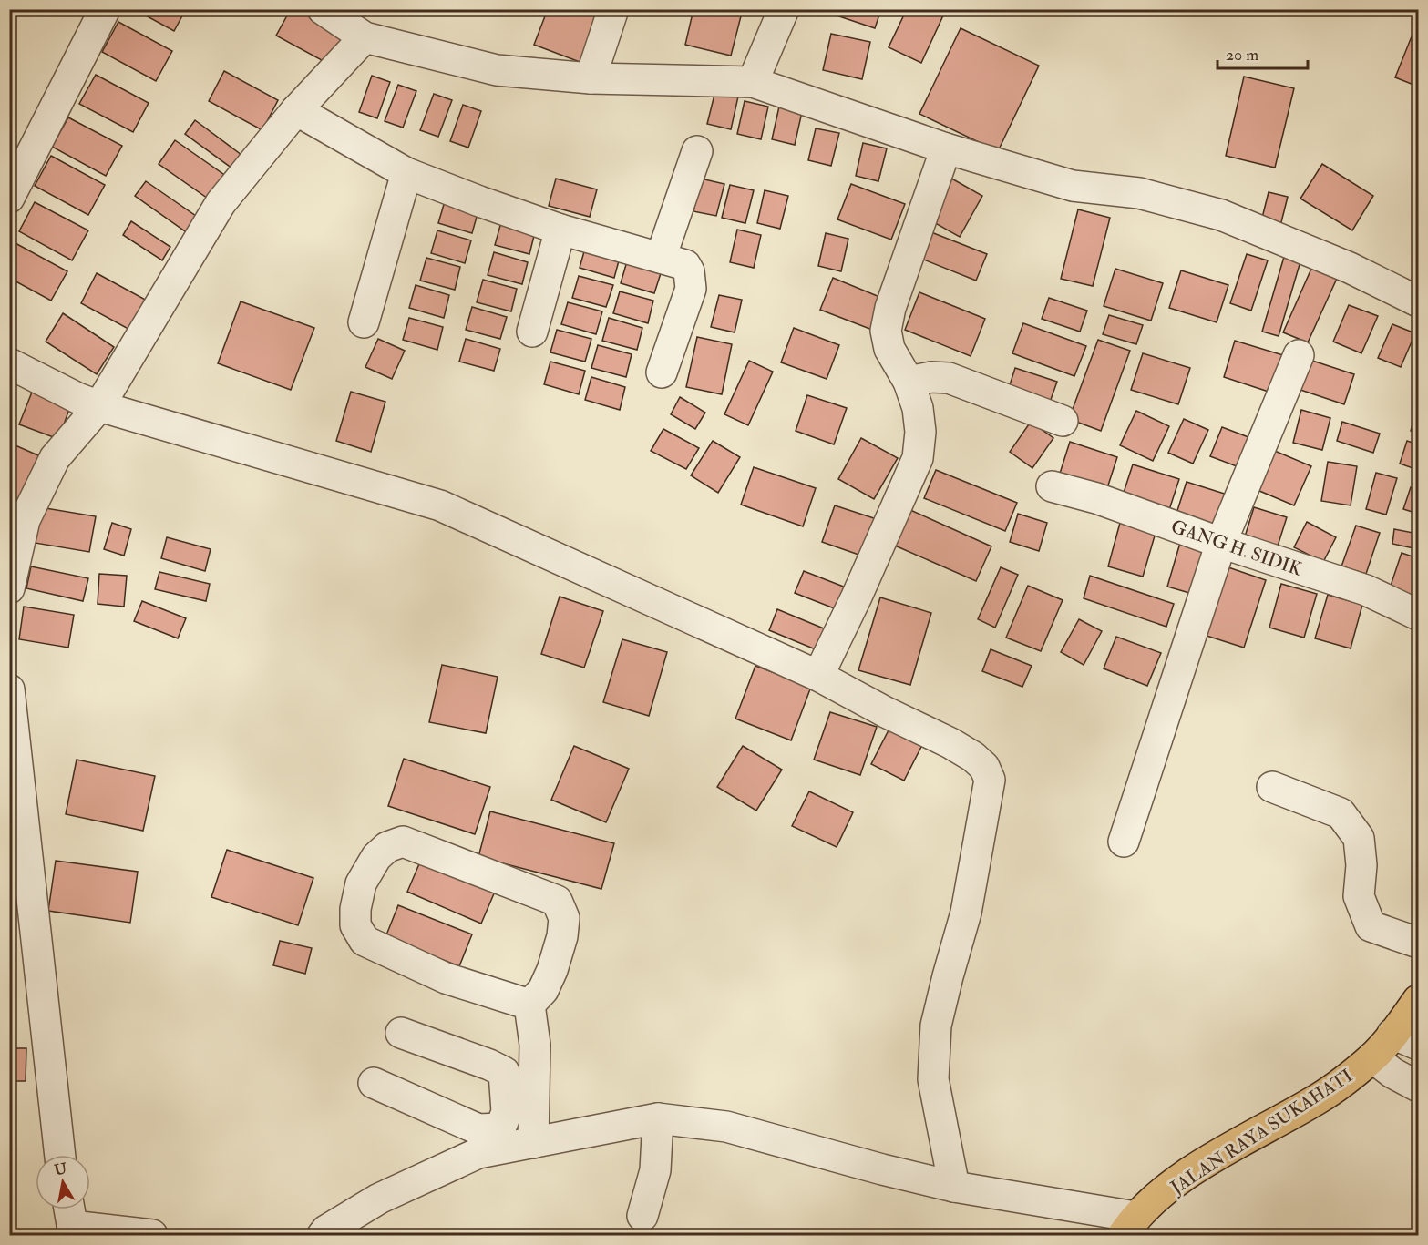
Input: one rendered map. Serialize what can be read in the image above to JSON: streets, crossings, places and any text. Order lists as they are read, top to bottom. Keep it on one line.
{"streets":{"main road":["JALAN RAYA SUKAHATI"],"street":["GANG H. SIDIK"]},"scale_bar":"20 m","north":"top"}
